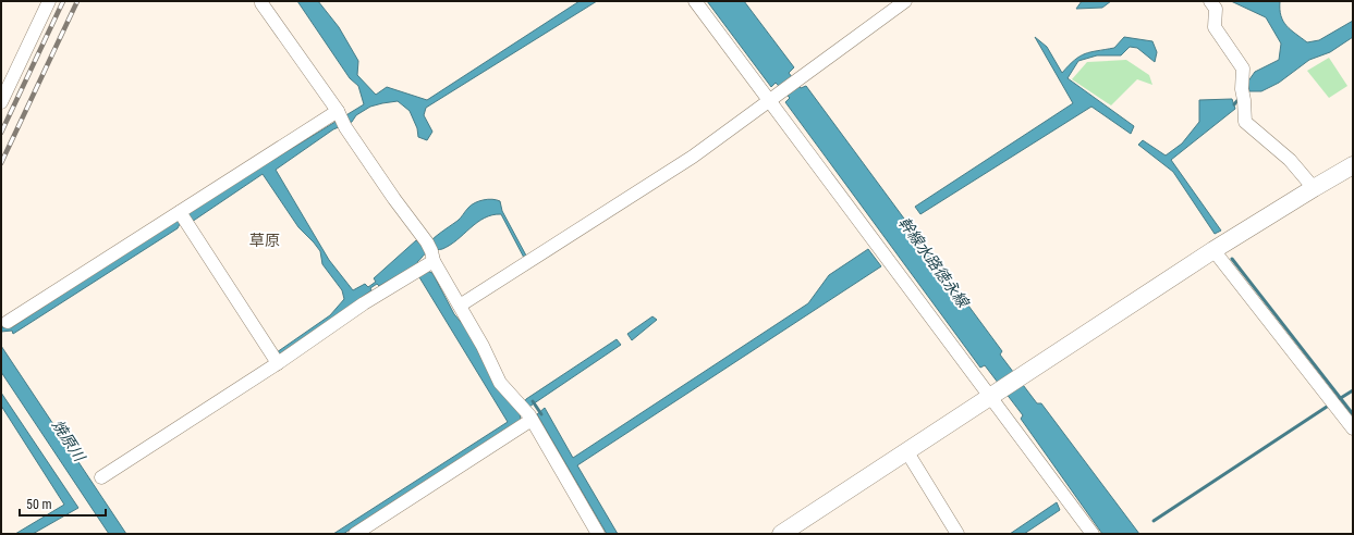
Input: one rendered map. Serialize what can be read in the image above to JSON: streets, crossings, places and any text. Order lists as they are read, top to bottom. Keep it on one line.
{"districts":["草原"],"water":["幹線水路徳永線","焼原川"],"scale_bar":"50 m"}
